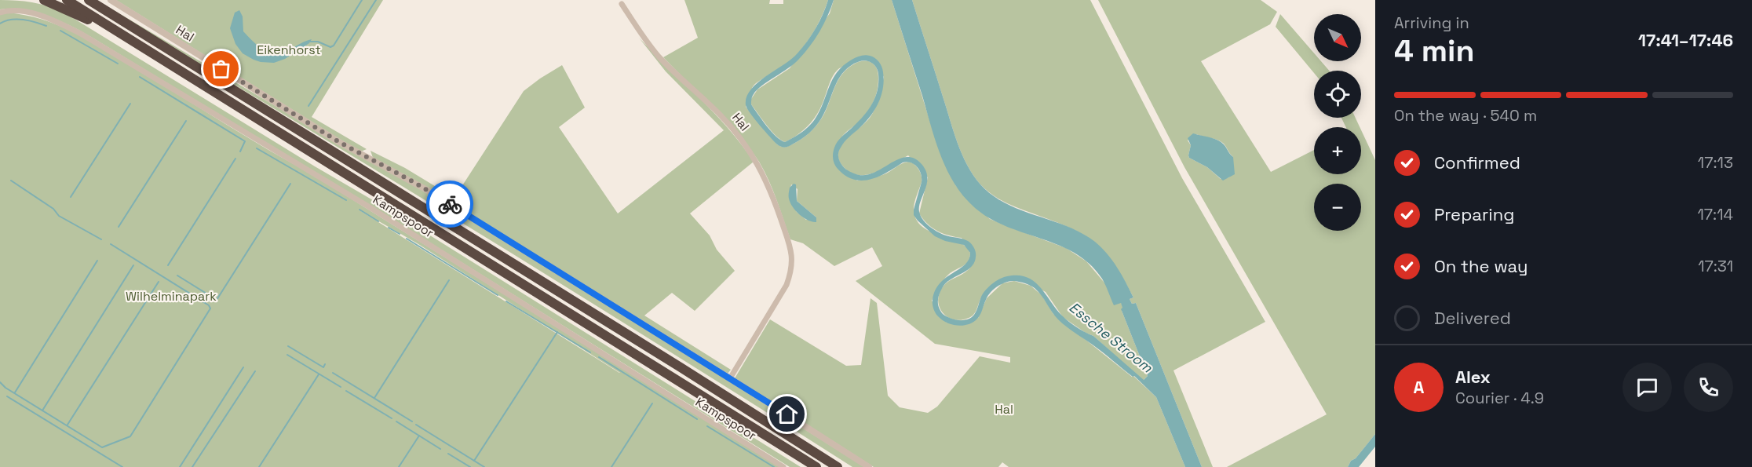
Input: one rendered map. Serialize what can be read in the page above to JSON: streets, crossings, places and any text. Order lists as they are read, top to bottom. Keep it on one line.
{"streets":{"street":["Hal","Kampspoor"]},"water":["Essche Stroom"],"parks":["Eikenhorst","Wilhelminapark","Hal"],"north":"bottom right","page":{"heading":["4 min","Arriving in","17:41–17:46"],"panel":["Alex","Courier · 4.9"],"map_buttons":["+","−"],"bar":"On the way · 540 m","list":[["Confirmed","17:13"],["Preparing","17:14"],["On the way","17:31"],"Delivered"],"round":"A"}}
